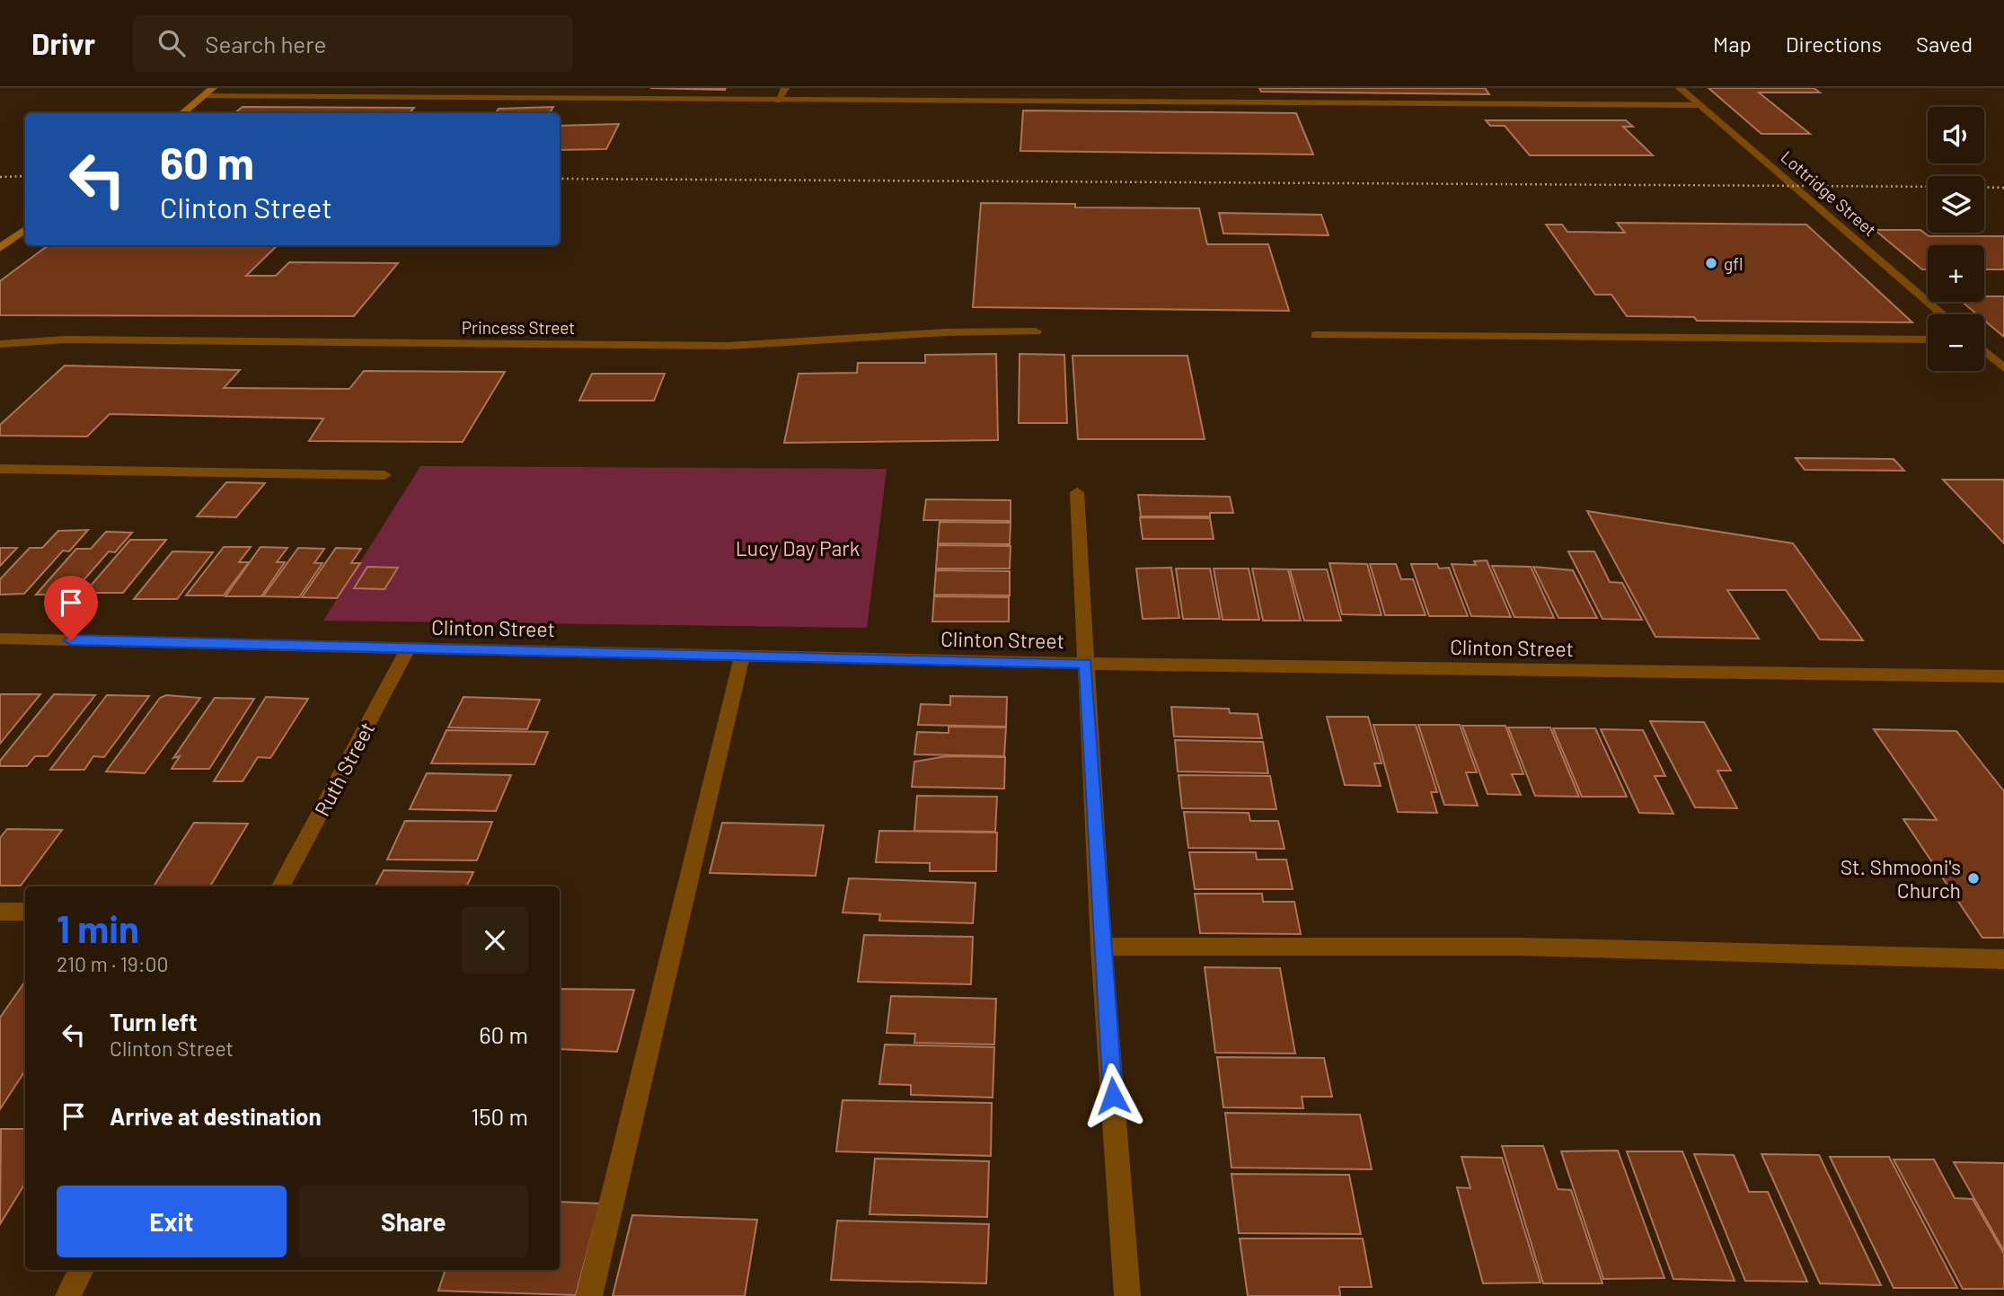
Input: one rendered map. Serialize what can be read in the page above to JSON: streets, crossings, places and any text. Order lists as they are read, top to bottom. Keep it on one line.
{"streets":{"street":["Lottridge Street","Princess Street","Clinton Street","Ruth Street"]},"crossings":[["Clinton Street","Ruth Street"]],"parks":["Lucy Day Park"],"places":["gfl","St. Shmooni's Church"],"page":{"header":"Drivr","search":"Search here","nav":["Map","Directions","Saved"],"map_buttons":["+","−"],"turn":["60 m","Clinton Street"],"heading":["1 min","210 m · 19:00"],"list":[{"name":"Turn left","note":"Clinton Street","value":"60 m"},{"name":"Arrive at destination","value":"150 m"}],"buttons":["Exit","Share"]}}
